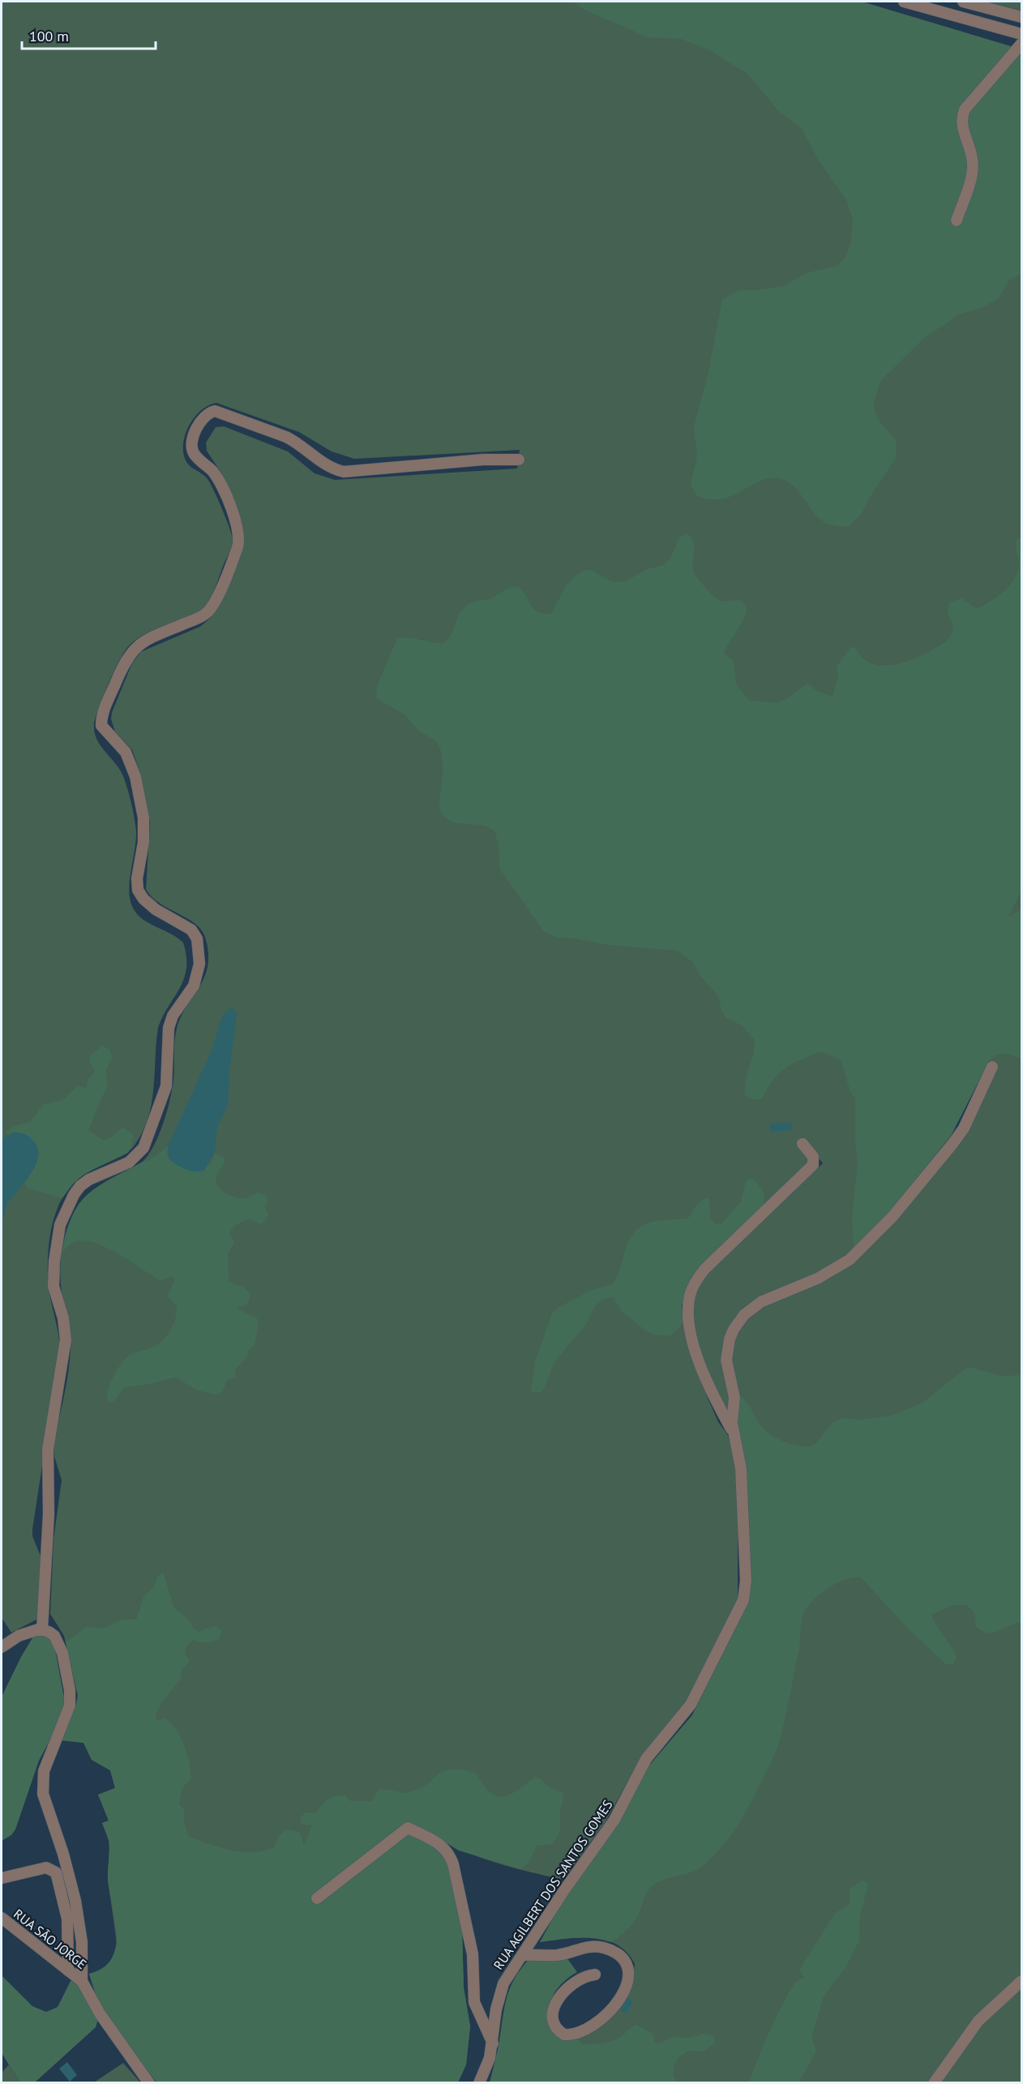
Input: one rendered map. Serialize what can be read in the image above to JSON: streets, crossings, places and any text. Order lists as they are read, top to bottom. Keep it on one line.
{"streets":{"street":["RUA AGILBERT DOS SANTOS GOMES","RUA SÃO JORGE"]},"scale_bar":"100 m"}
